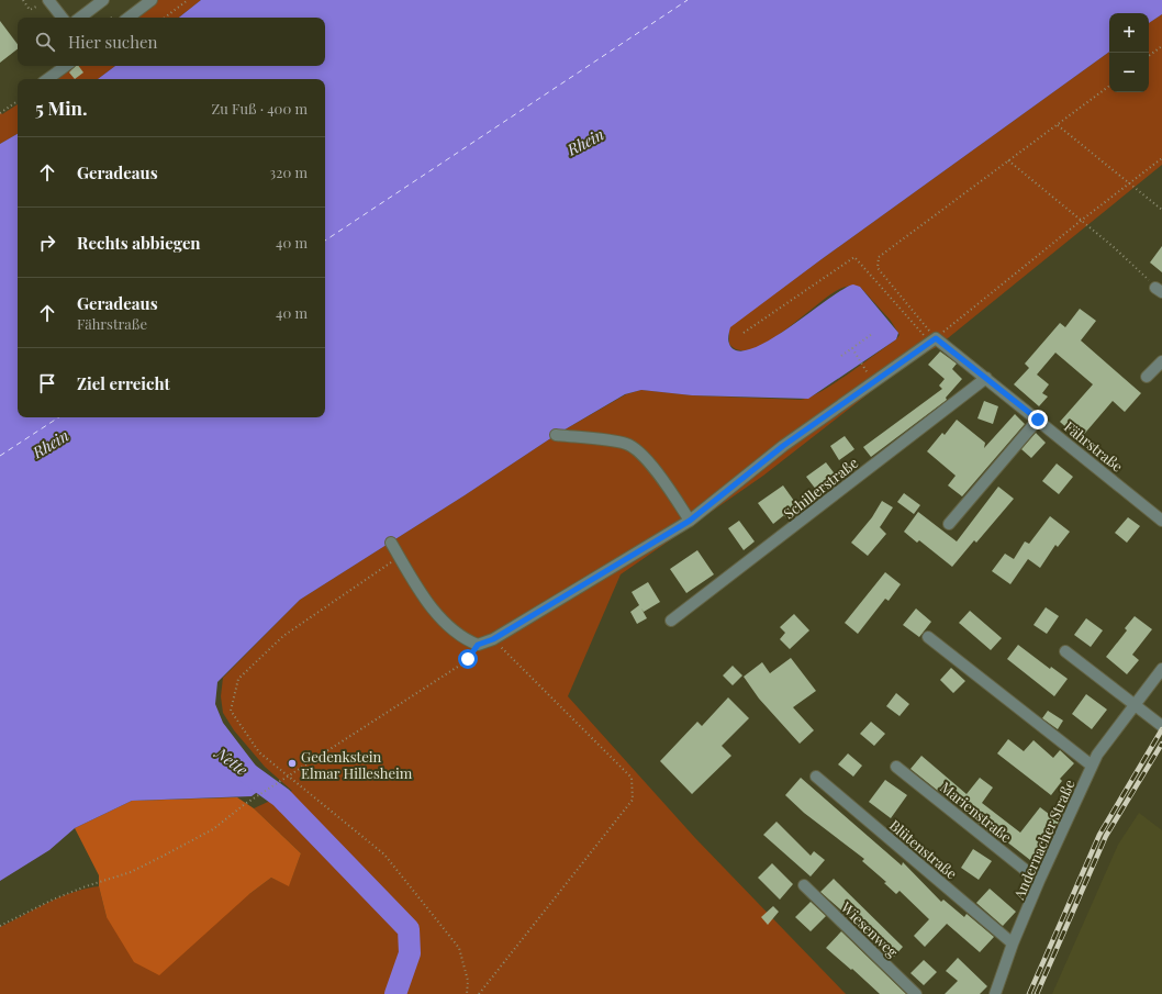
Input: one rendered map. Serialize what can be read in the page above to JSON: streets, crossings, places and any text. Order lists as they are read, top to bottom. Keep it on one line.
{"streets":{"street":["Fährstraße","Schillerstraße","Marienstraße","Andernacher Straße","Blütenstraße","Wiesenweg"]},"crossings":[["Fährstraße","Schillerstraße"],["Marienstraße","Andernacher Straße"],["Andernacher Straße","Blütenstraße"]],"water":["Rhein","Nette"],"places":["Gedenkstein Elmar Hillesheim"],"page":{"map_buttons":["+","−"],"search":"Hier suchen","heading":["5 Min.","Zu Fuß · 400 m"],"list":[["Geradeaus","320 m"],["Rechts abbiegen","40 m"],["Geradeaus","Fährstraße","40 m"],"Ziel erreicht"]}}
